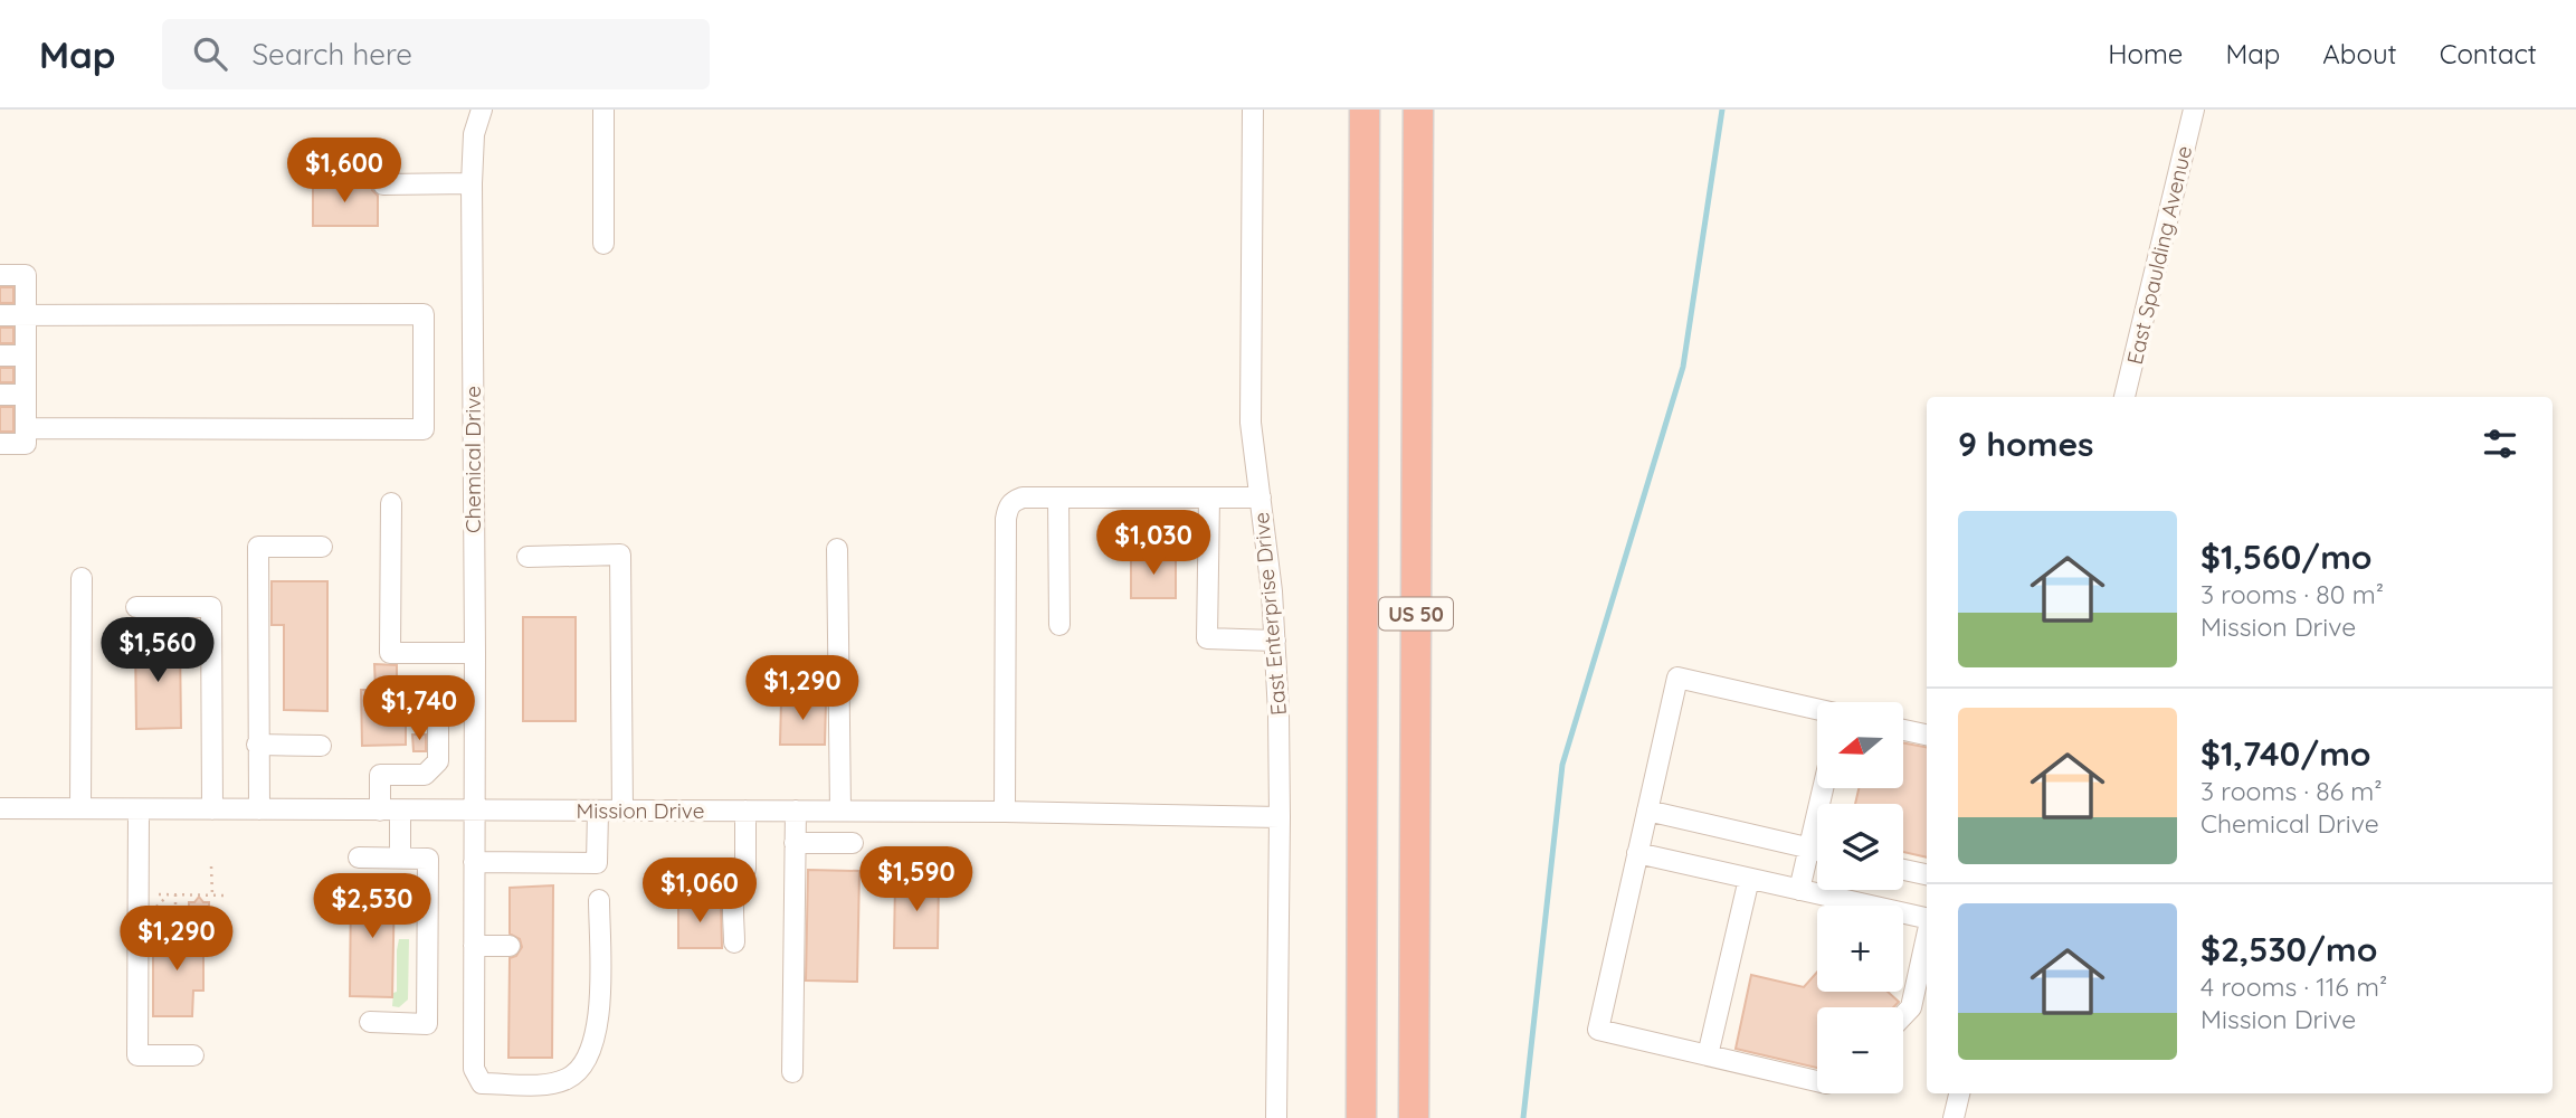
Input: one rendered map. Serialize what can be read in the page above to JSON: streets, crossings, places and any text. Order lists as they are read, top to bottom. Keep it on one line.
{"streets":{"highway":["US 50"],"street":["East Spaulding Avenue","Chemical Drive","East Enterprise Drive","Mission Drive"]},"crossings":[["Chemical Drive","Mission Drive"],["East Enterprise Drive","Mission Drive"]],"north":"left","page":{"header":"Map","search":"Search here","nav":["Home","Map","About","Contact"],"price":["$1,600","$1,030","$1,560","$1,290","$1,740","$1,590","$1,060","$2,530","$1,290"],"heading":"9 homes","list":[{"name":"$1,560/mo","note":"3 rooms · 80 m² · Mission Drive"},{"name":"$1,740/mo","note":"3 rooms · 86 m² · Chemical Drive"},{"name":"$2,530/mo","note":"4 rooms · 116 m² · Mission Drive"}],"map_buttons":["+","−"]}}
